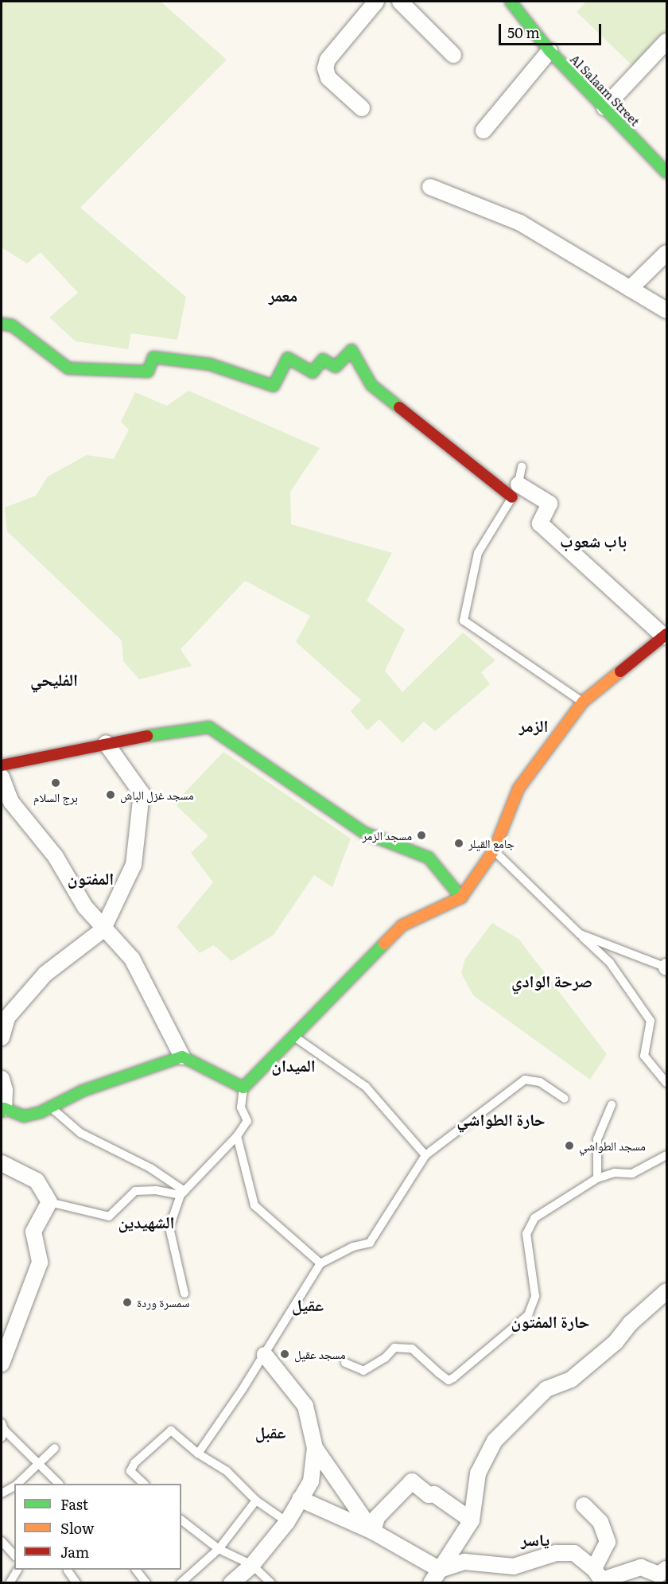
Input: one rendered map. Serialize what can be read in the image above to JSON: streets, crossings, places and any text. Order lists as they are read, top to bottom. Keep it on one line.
{"streets":{"street":["Al Salaam Street"]},"districts":["معمر","باب شعوب","الفليحي","الزمر","المفتون","صرحة الوادي","الميدان","حارة الطواشي","الشهيدين","عقيل","حارة المفتون","عقبل","ياسر"],"places":["برج السلام","مسجد غزل الباش","مسجد الزمر","جامع القيلر","مسجد الطواشي","سمسرة وردة","مسجد عقيل"],"legend":["Fast","Slow","Jam"],"scale_bar":"50 m"}
